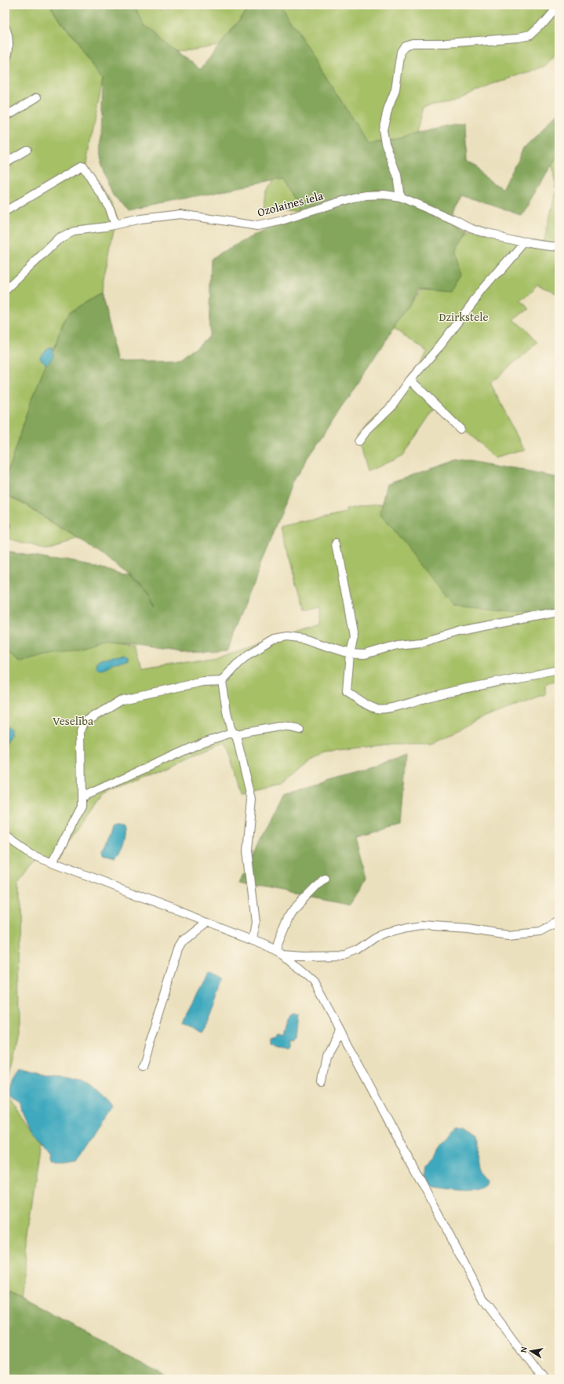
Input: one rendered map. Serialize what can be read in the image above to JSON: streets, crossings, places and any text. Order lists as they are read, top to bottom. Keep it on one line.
{"streets":{"street":["Ozolaines iela"]},"parks":["Dzirkstele","Veselība"],"north":"left"}
